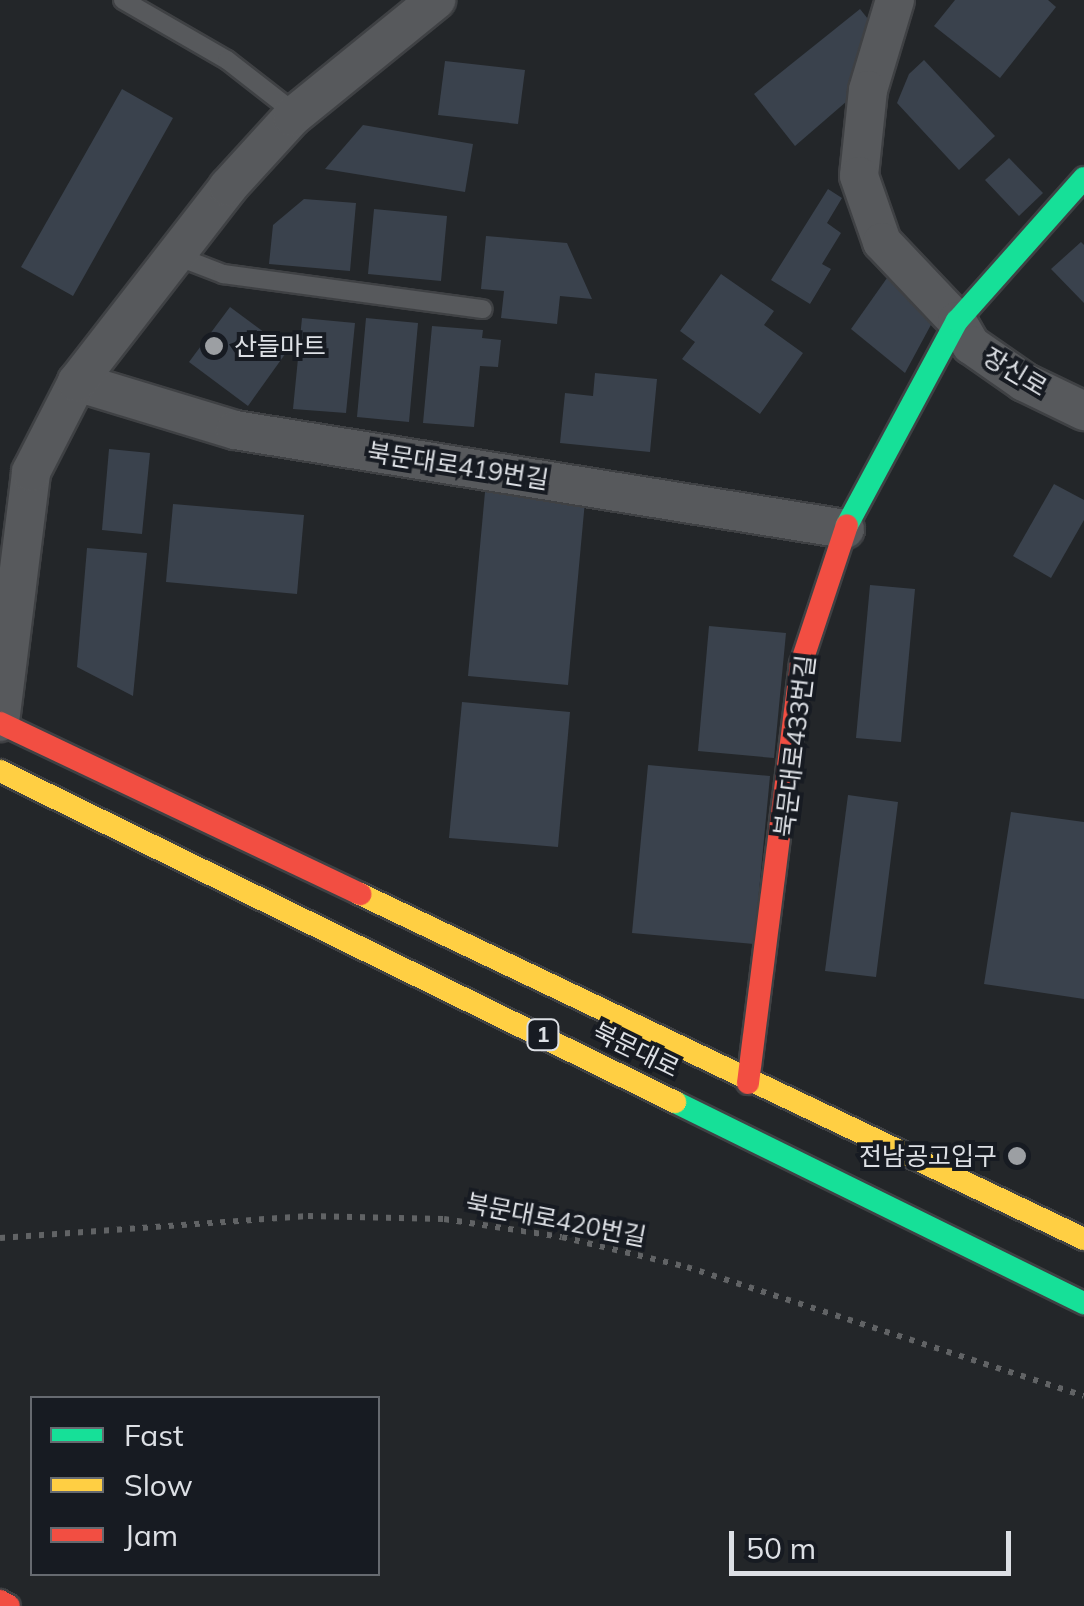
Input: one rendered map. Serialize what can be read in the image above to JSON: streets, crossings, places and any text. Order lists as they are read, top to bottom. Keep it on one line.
{"streets":{"main road":["북문대로433번길","1","북문대로"],"street":["장신로","북문대로419번길"],"path":["북문대로420번길"]},"crossings":[["장신로","북문대로433번길"],["북문대로419번길","북문대로433번길"],["북문대로433번길","북문대로"]],"places":["산들마트","전남공고입구"],"legend":["Fast","Slow","Jam"],"scale_bar":"50 m"}
